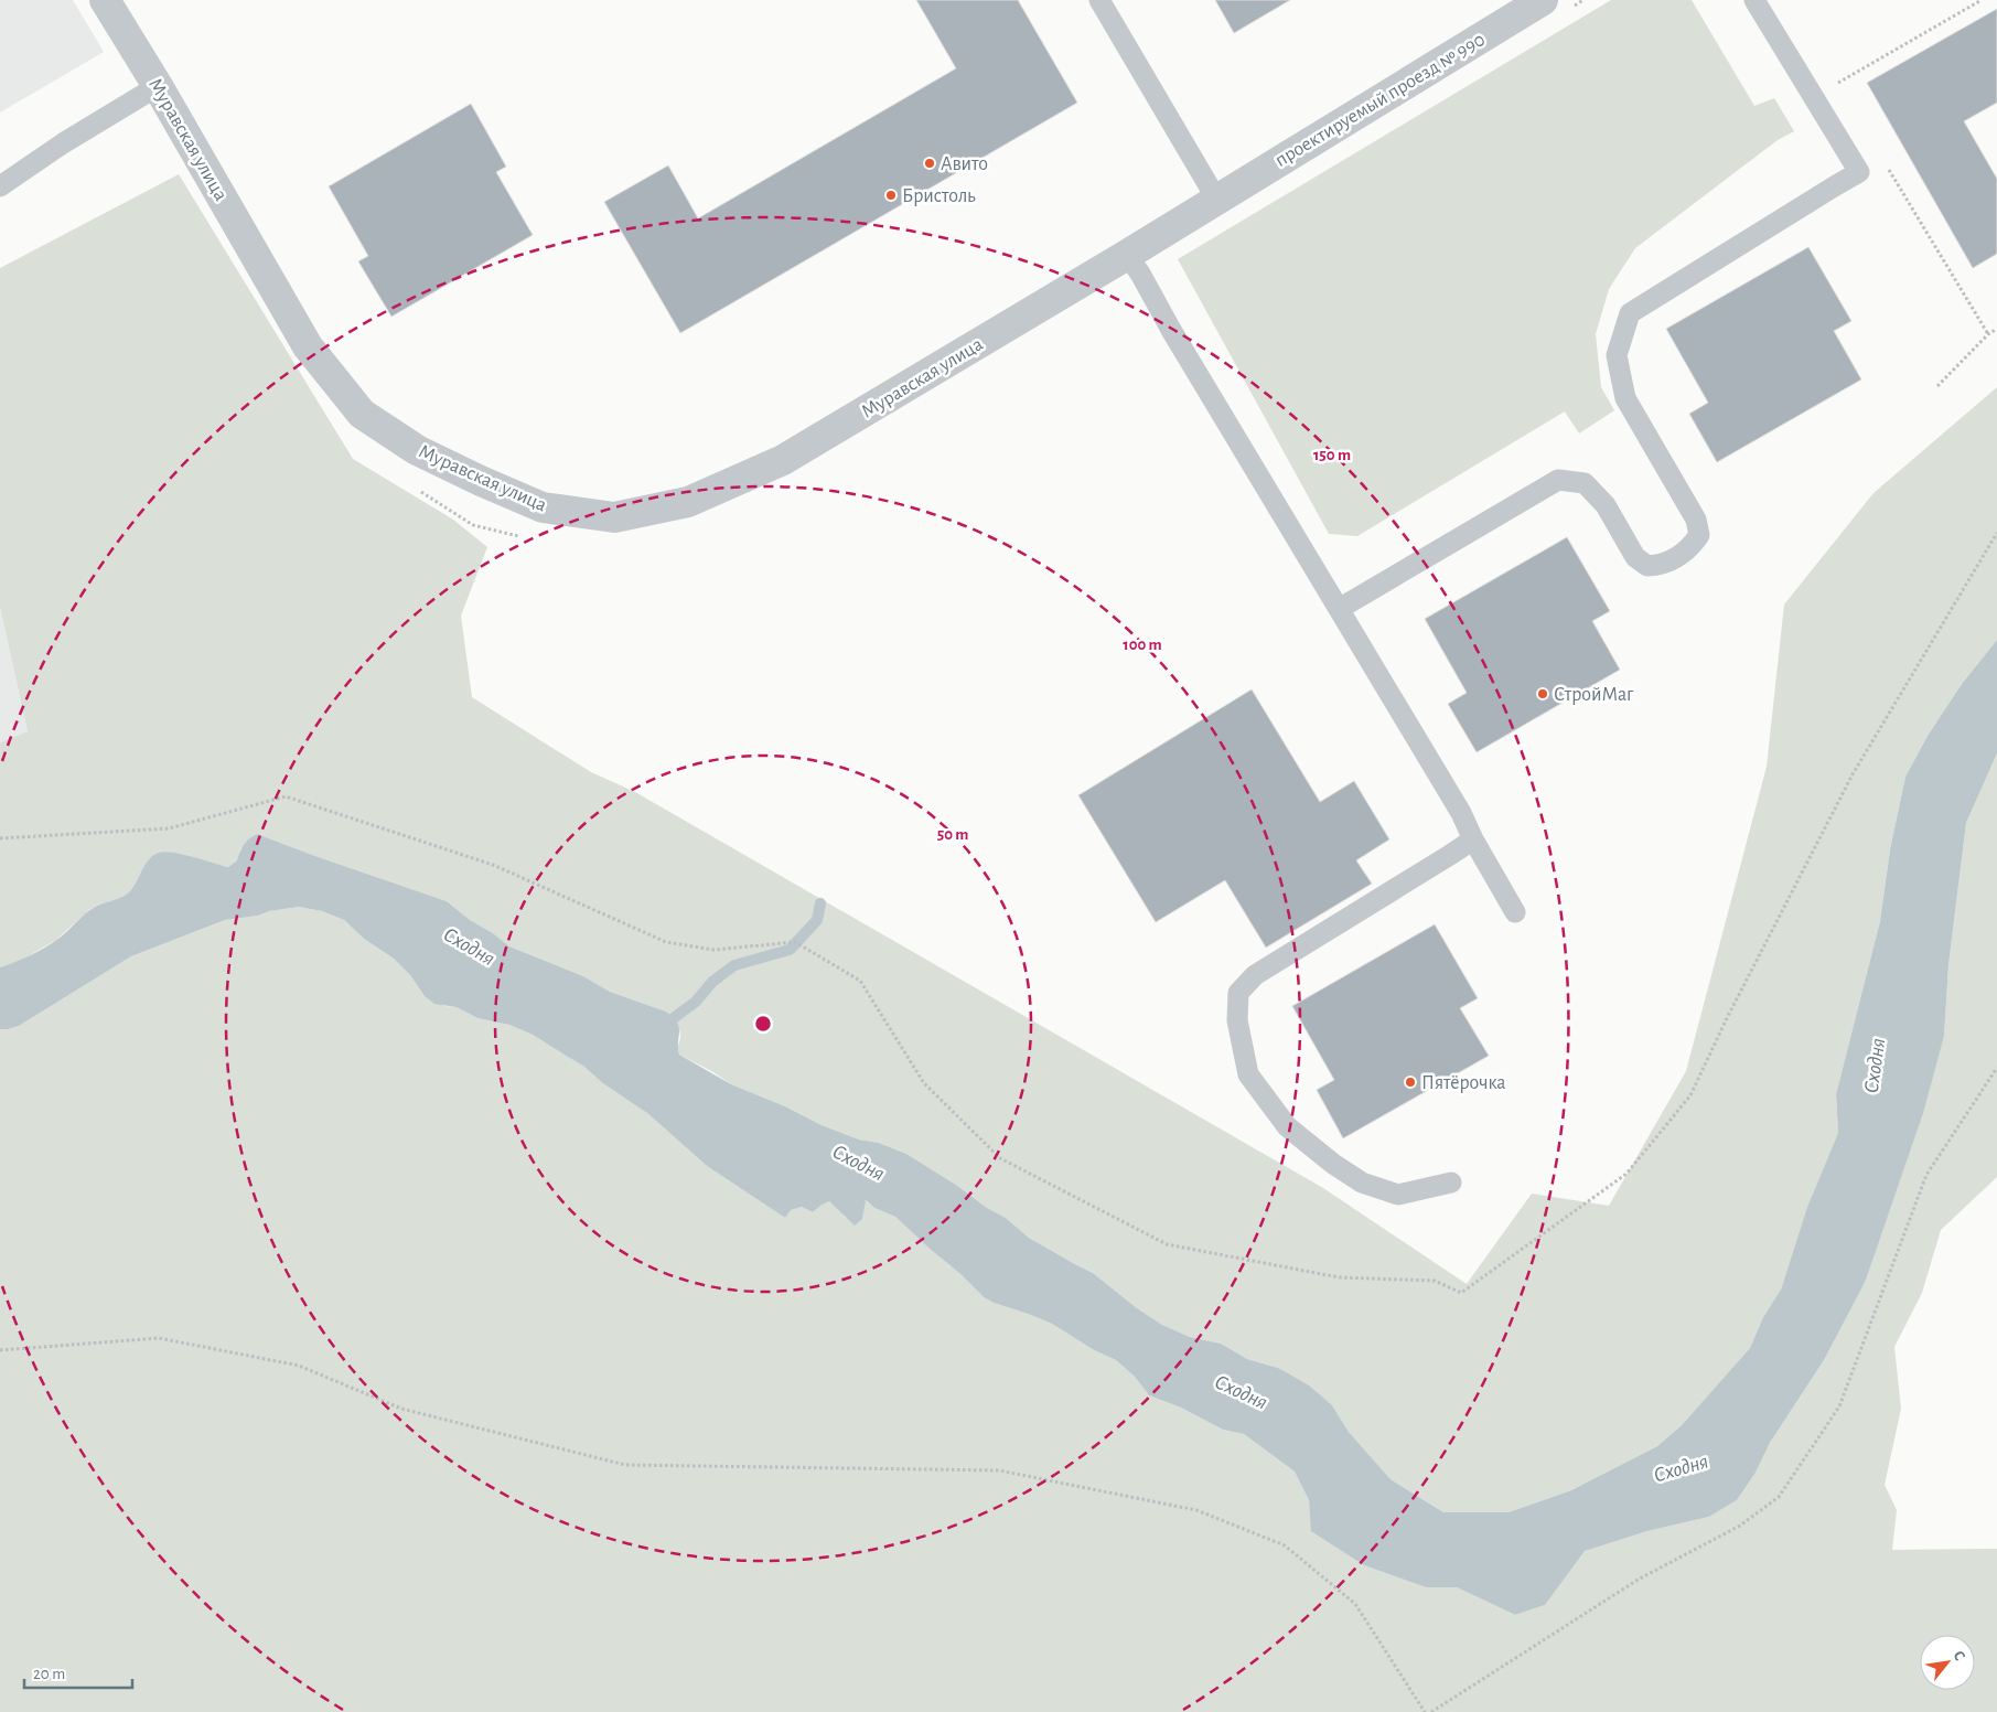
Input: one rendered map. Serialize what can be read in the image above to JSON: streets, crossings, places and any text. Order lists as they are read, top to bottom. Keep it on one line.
{"streets":{"street":["проектируемый проезд № 990","Муравская улица"]},"crossings":[["проектируемый проезд № 990","Муравская улица"]],"water":["Сходня"],"places":["Авито","Бристоль","СтройМаг","Пятёрочка"],"scale_bar":"20 m","north":"top right","rings":["150 m","100 m","50 m"]}
